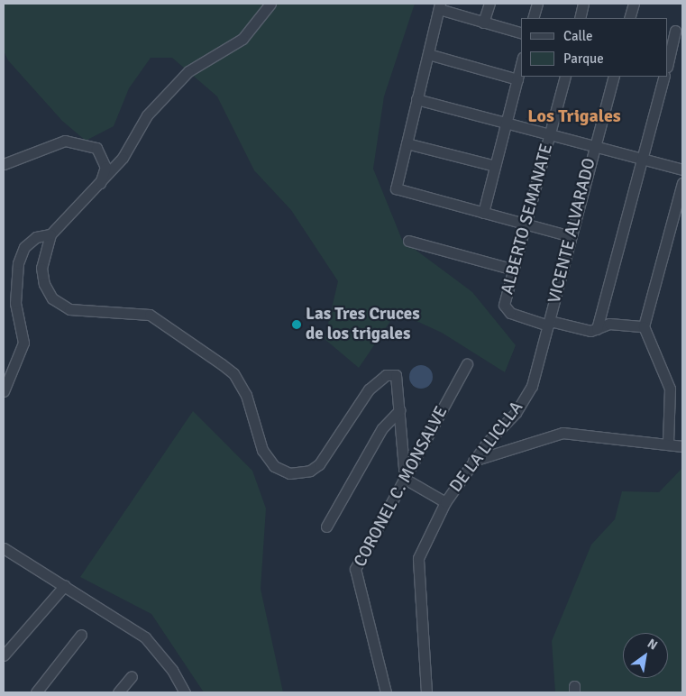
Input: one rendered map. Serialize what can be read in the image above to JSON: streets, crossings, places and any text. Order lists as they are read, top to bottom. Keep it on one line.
{"streets":{"street":["ALBERTO SEMANATE","VICENTE ALVARADO","DE LA LLICLLA","CORONEL C. MONSALVE"]},"crossings":[["ALBERTO SEMANATE","VICENTE ALVARADO"],["VICENTE ALVARADO","DE LA LLICLLA"]],"districts":["Los Trigales"],"places":["Las Tres Cruces de los trigales"],"legend":["Calle","Parque"],"north":"top right"}
